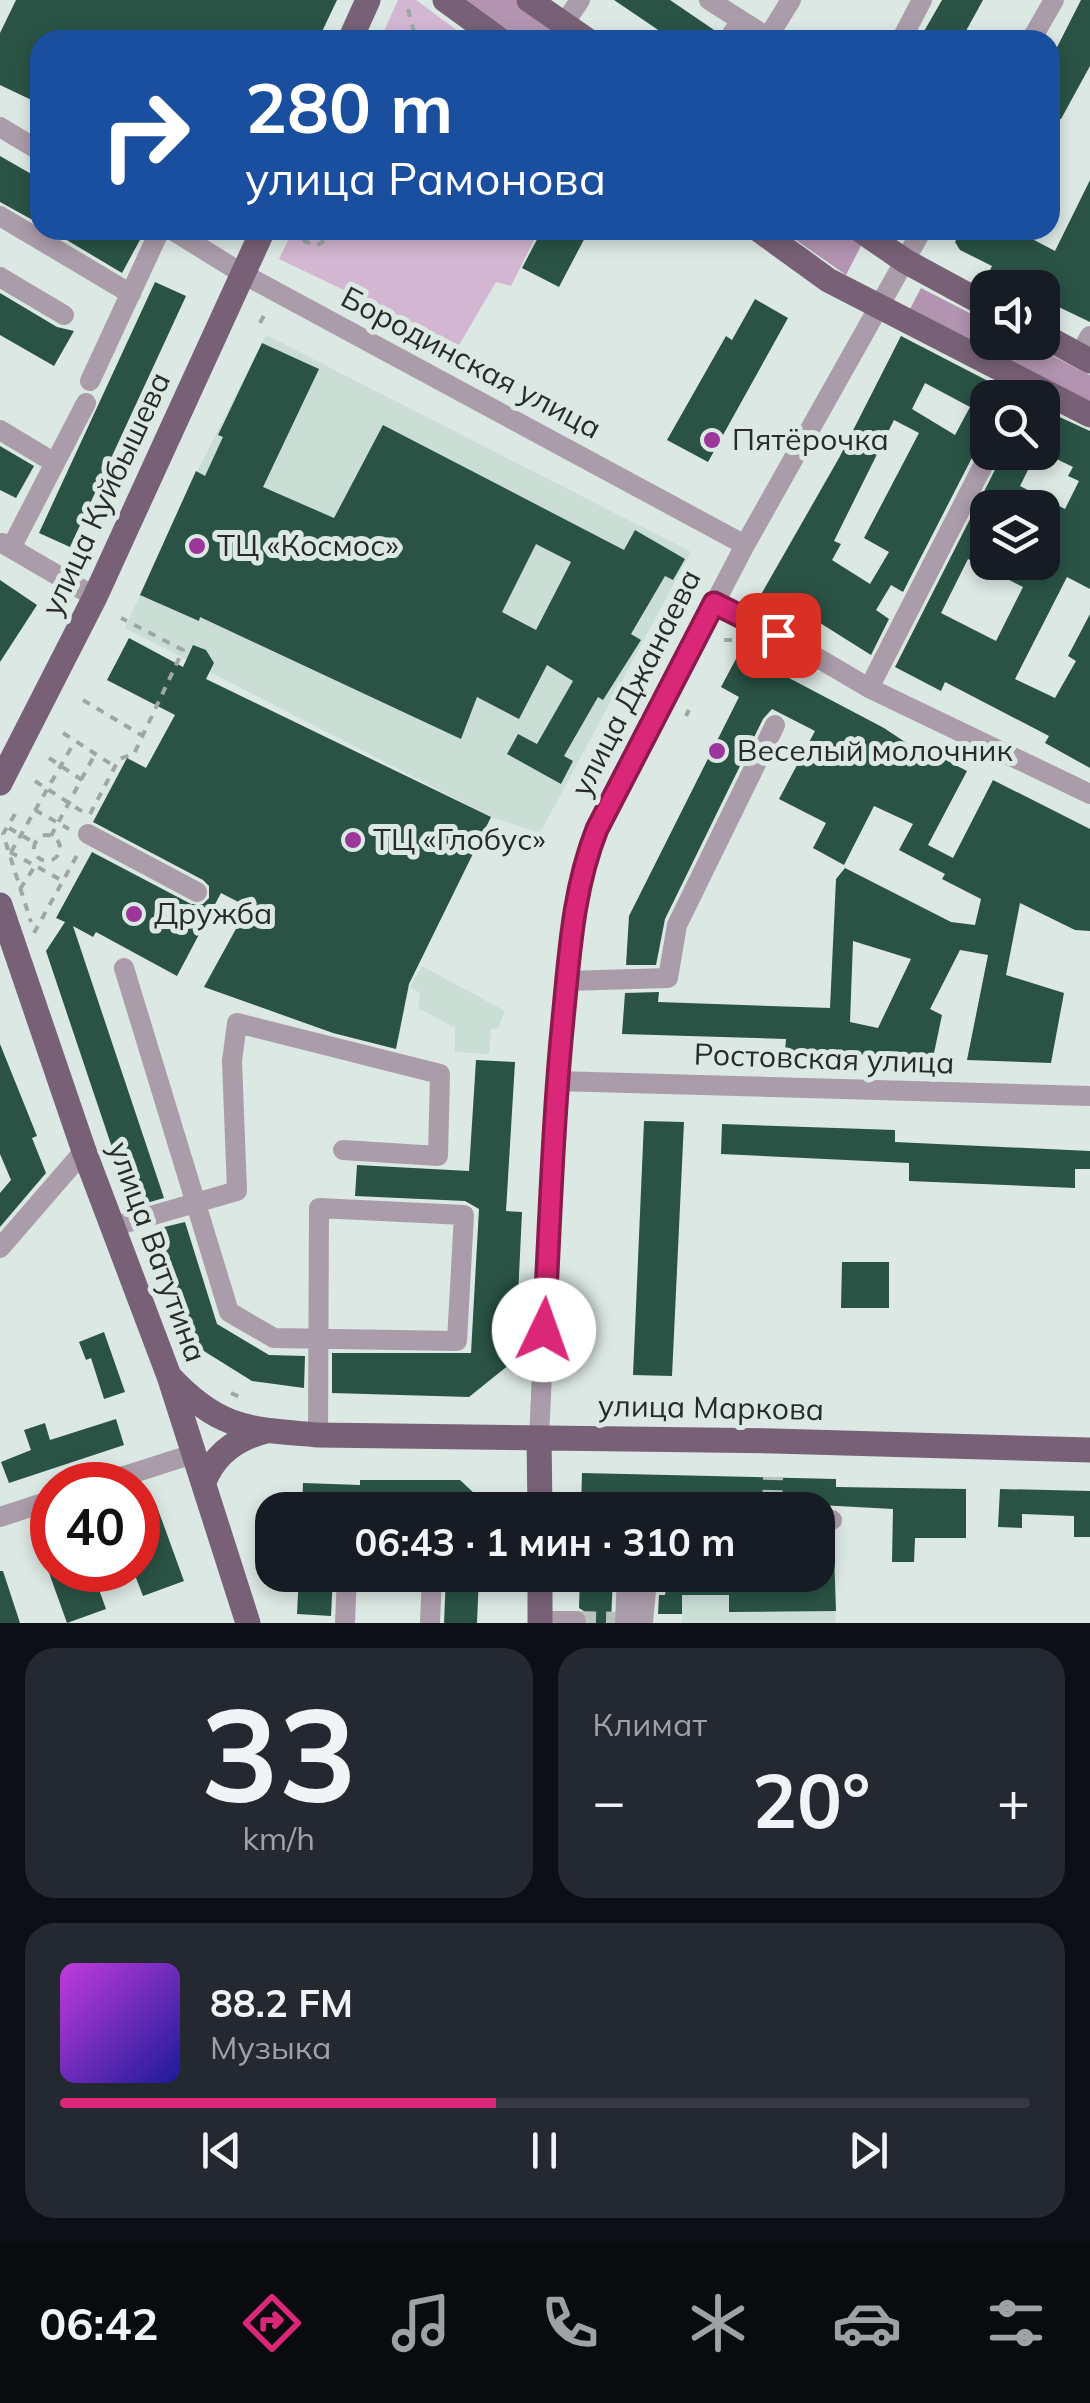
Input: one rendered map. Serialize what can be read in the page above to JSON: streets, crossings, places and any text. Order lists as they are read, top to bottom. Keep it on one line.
{"streets":{"main road":["улица Куйбышева","улица Джанаева","улица Ватутина","улица Маркова"],"street":["Бородинская улица","Ростовская улица"]},"crossings":[["Бородинская улица","улица Куйбышева"],["Бородинская улица","улица Джанаева"],["улица Джанаева","Ростовская улица"],["улица Джанаева","улица Маркова"],["улица Ватутина","улица Маркова"]],"places":["Пятёрочка","ТЦ «Космос»","Веселый молочник","ТЦ «Глобус»","Дружба"],"page":{"turn":["280 m","улица Рамонова"],"limit":"40","trip":"06:43 · 1 мин · 310 m","tile":[["33","km/h"],"Климат"],"heat":["−","20°","+"],"song":["88.2 FM","Музыка"],"tabs":"06:42"}}
